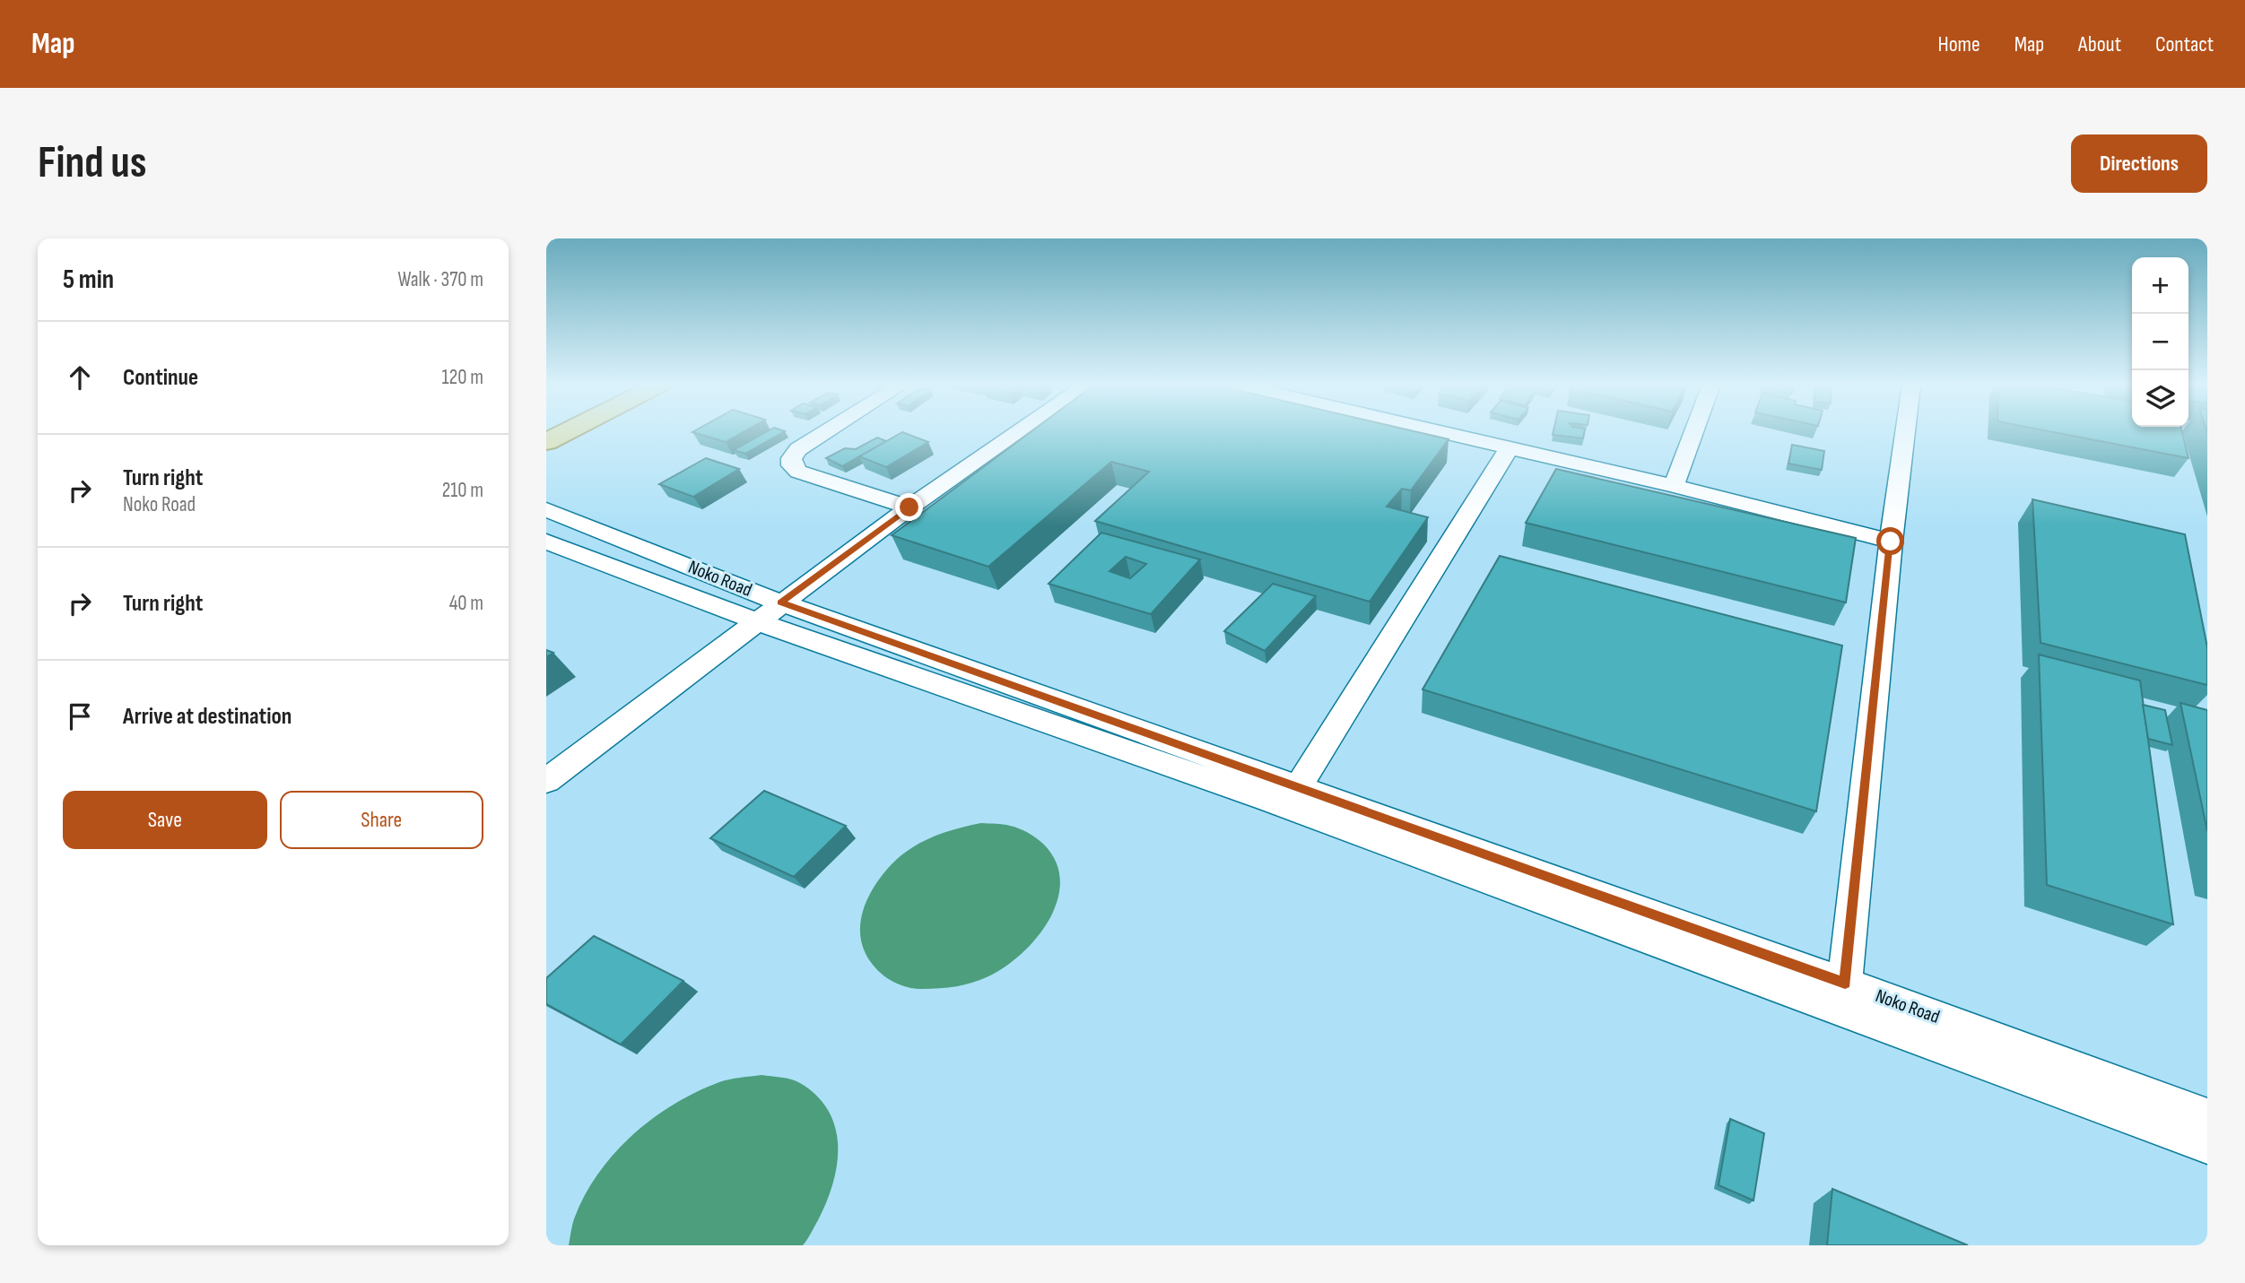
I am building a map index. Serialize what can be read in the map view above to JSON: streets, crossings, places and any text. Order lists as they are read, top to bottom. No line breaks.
{"streets":{"street":["Noko Road"]},"page":{"header":"Map","nav":["Home","Map","About","Contact"],"buttons":["Directions",["Save","Share"]],"title":"Find us","heading":["5 min","Walk · 370 m"],"map_buttons":["+","−"],"list":[["Continue","120 m"],["Turn right","Noko Road","210 m"],["Turn right","40 m"],"Arrive at destination"]}}
